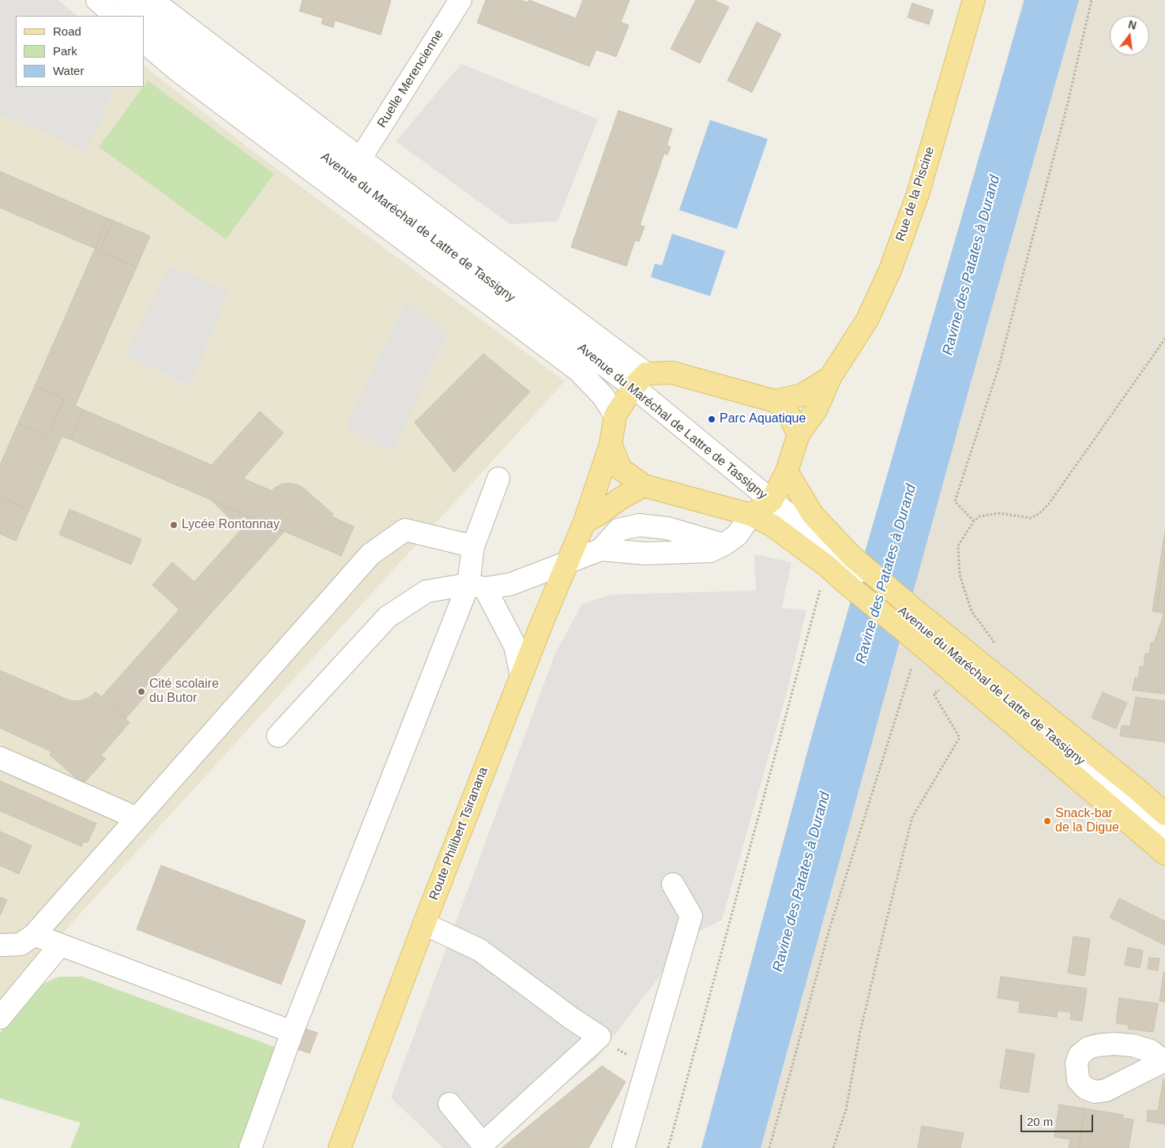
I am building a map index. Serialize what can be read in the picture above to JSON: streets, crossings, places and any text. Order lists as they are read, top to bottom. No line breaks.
{"streets":{"main road":["Rue de la Piscine","Avenue du Maréchal de Lattre de Tassigny","Route Philibert Tsiranana"],"street":["Ruelle Merencienne"]},"crossings":[["Ruelle Merencienne","Avenue du Maréchal de Lattre de Tassigny"],["Rue de la Piscine","Avenue du Maréchal de Lattre de Tassigny"],["Avenue du Maréchal de Lattre de Tassigny","Route Philibert Tsiranana"]],"water":["Ravine des Patates à Durand"],"places":["Parc Aquatique","Lycée Rontonnay","Cité scolaire du Butor","Snack-bar de la Digue"],"legend":["Road","Park","Water"],"scale_bar":"20 m","north":"top"}
